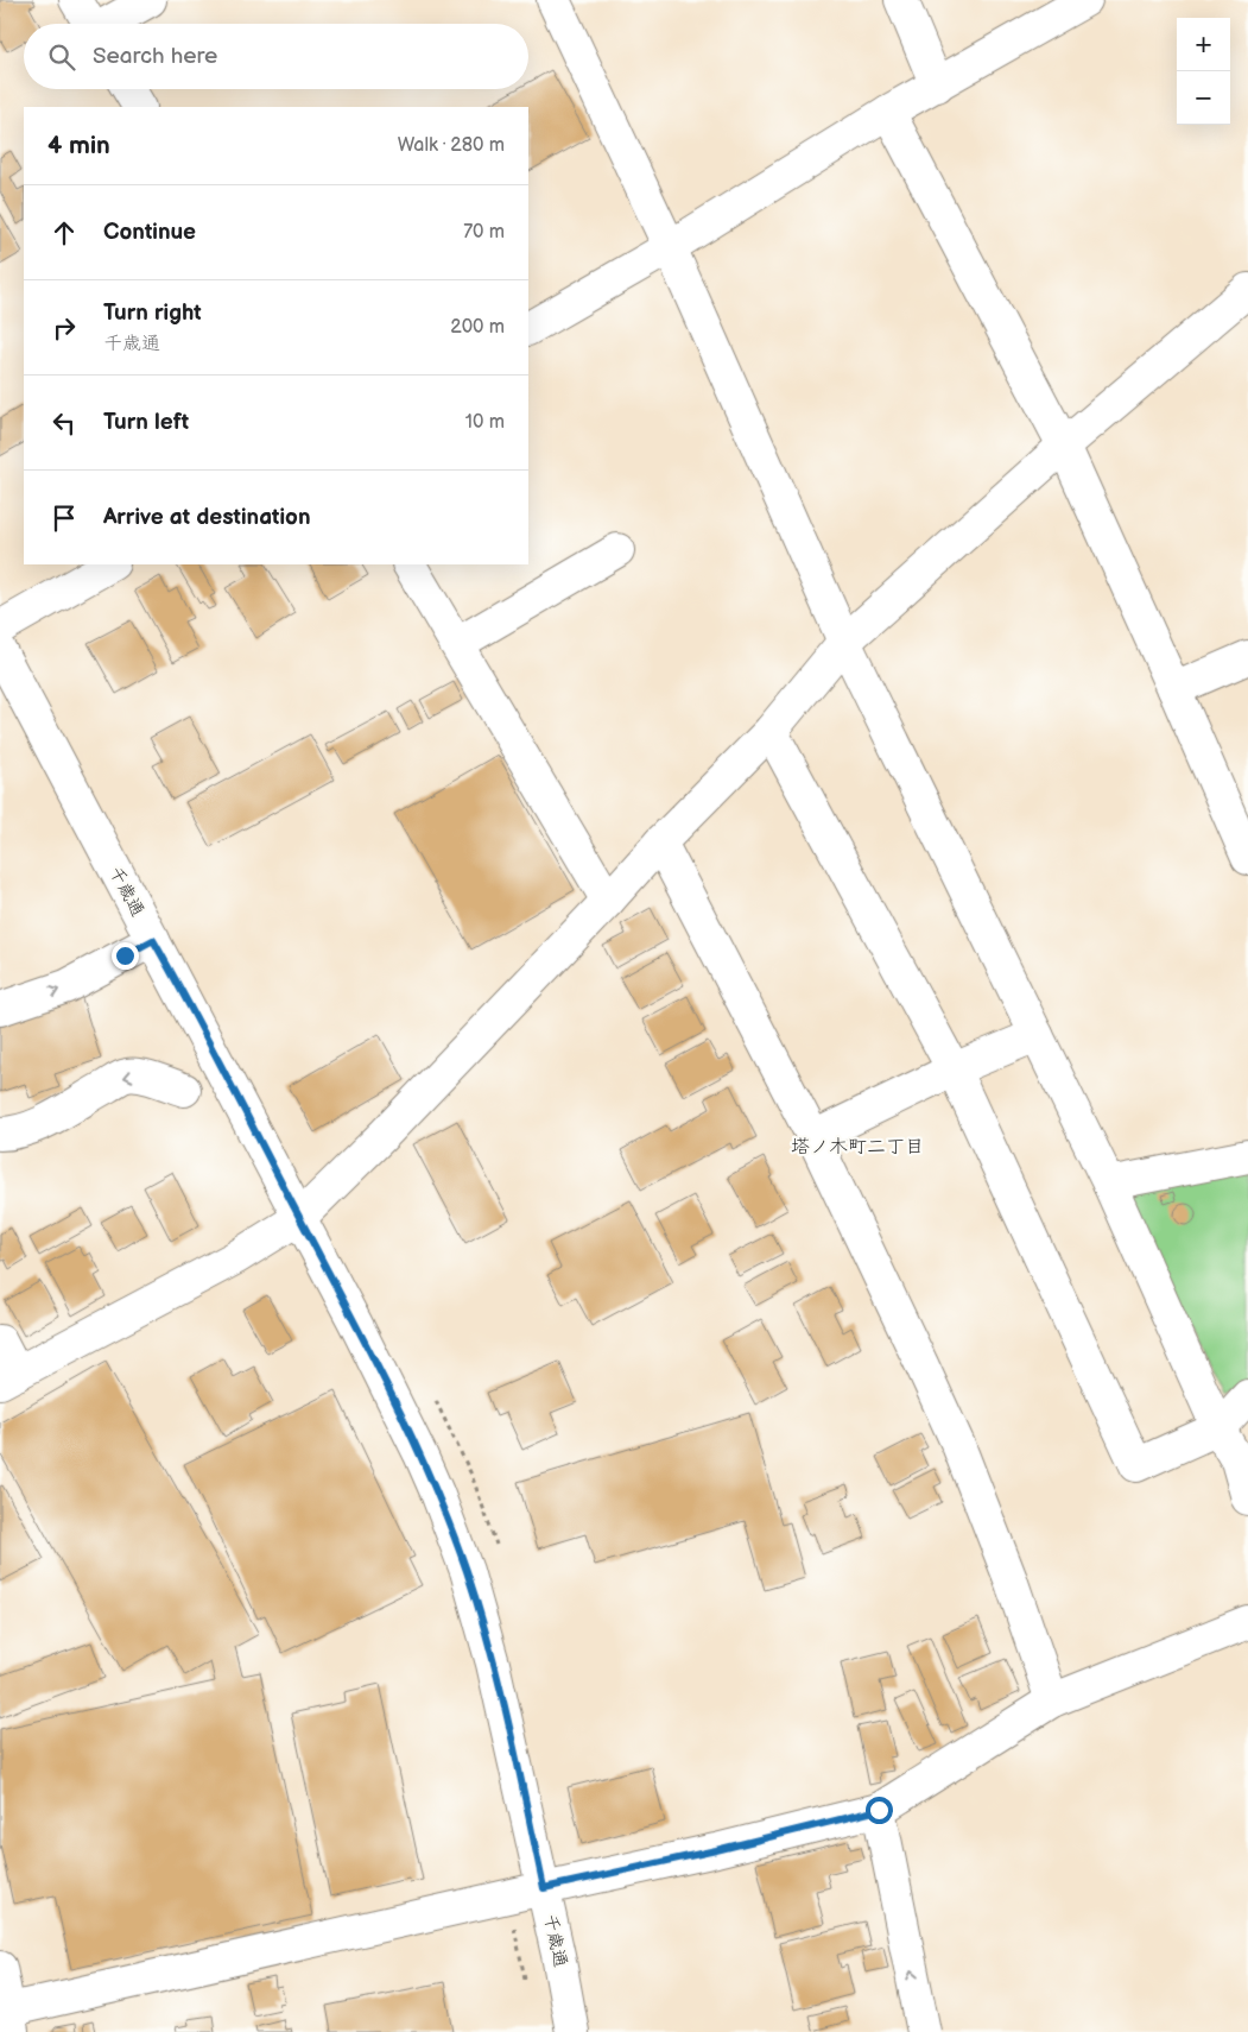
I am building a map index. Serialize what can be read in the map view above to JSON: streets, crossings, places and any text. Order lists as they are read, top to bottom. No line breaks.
{"streets":{"street":["千歳通"]},"districts":["塔ノ木町二丁目"],"page":{"map_buttons":["+","−"],"search":"Search here","heading":["4 min","Walk · 280 m"],"list":[["Continue","70 m"],["Turn right","千歳通","200 m"],["Turn left","10 m"],"Arrive at destination"]}}
